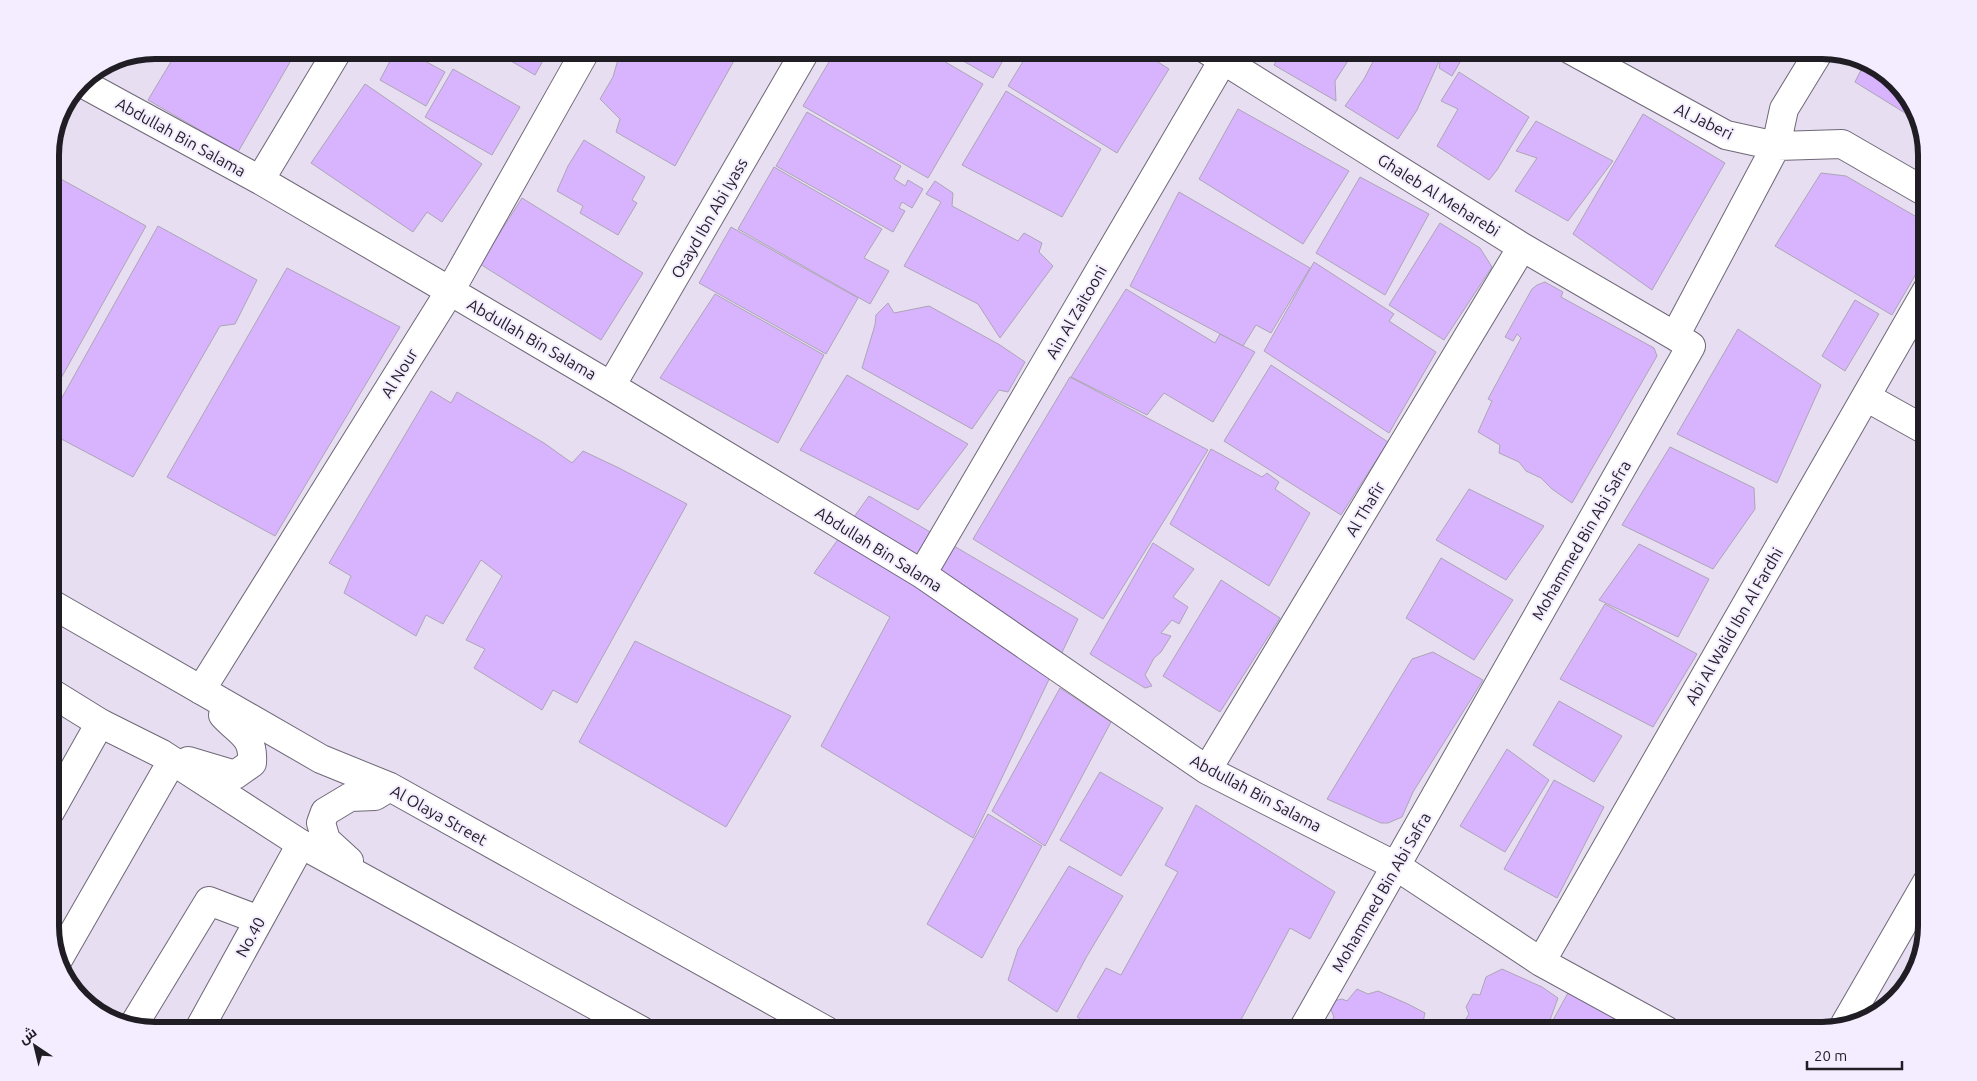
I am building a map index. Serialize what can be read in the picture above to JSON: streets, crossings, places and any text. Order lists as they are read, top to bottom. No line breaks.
{"streets":{"street":["Al Jaberi","Abdullah Bin Salama","Ghaleb Al Meharebi","Osayd Ibn Abi Iyass","Ain Al Zaitooni","Al Nour","Al Thafir","Mohammed Bin Abi Safra","Abi Al Walid Ibn Al Fardhi","Al Olaya Street","No.40"]},"crossings":[["Abdullah Bin Salama","Osayd Ibn Abi Iyass"],["Abdullah Bin Salama","Ain Al Zaitooni"],["Abdullah Bin Salama","Al Nour"],["Abdullah Bin Salama","Al Thafir"],["Abdullah Bin Salama","Mohammed Bin Abi Safra"],["Abdullah Bin Salama","Abi Al Walid Ibn Al Fardhi"],["Ghaleb Al Meharebi","Al Thafir"],["Ghaleb Al Meharebi","Mohammed Bin Abi Safra"],["Al Nour","Al Olaya Street"]],"scale_bar":"20 m","north":"top left"}
